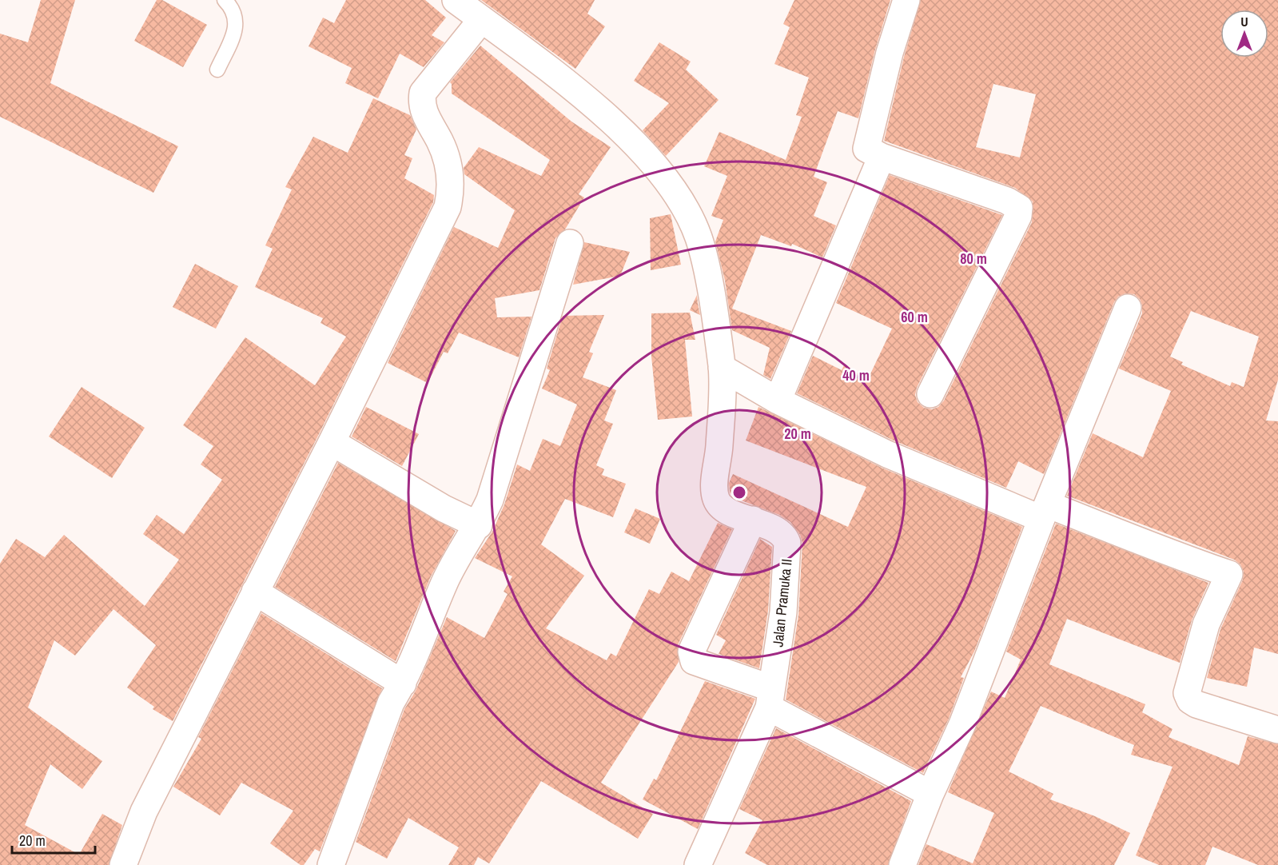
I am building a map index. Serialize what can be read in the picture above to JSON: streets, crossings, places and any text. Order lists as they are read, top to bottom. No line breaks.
{"streets":{"street":["Jalan Pramuka II"]},"scale_bar":"20 m","north":"top","rings":["80 m","60 m","40 m","20 m"]}
